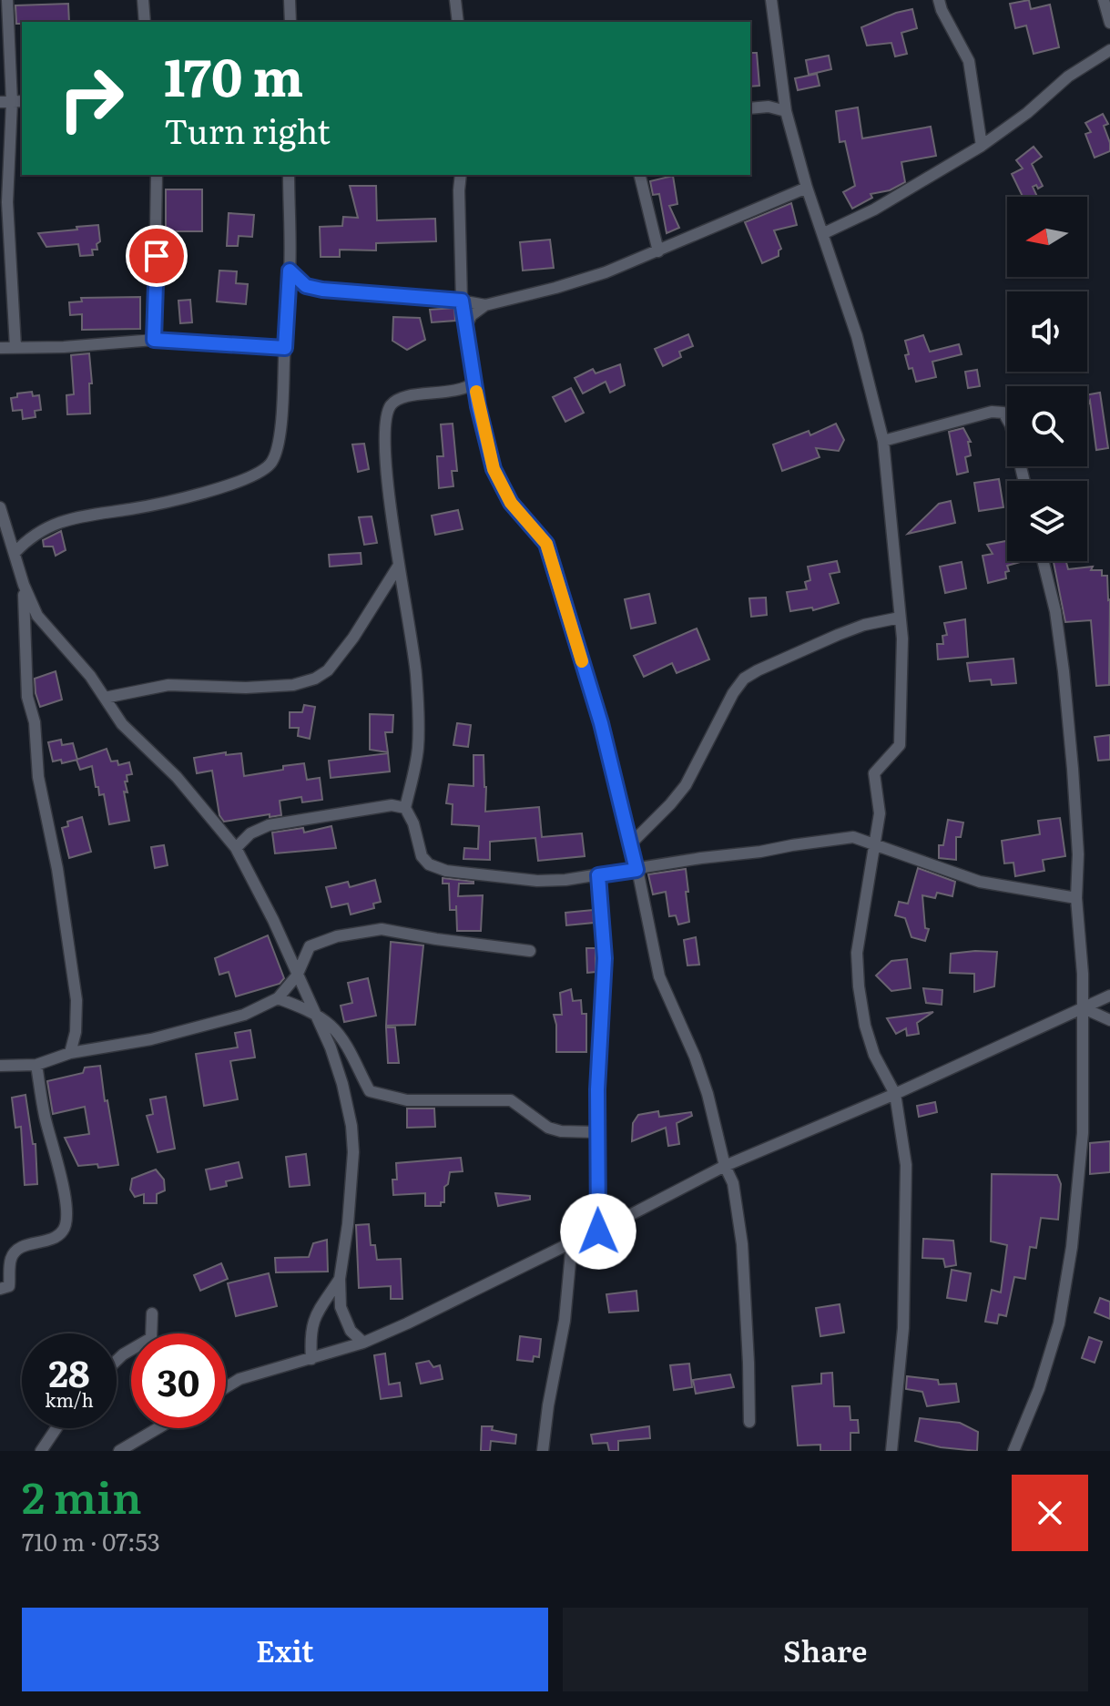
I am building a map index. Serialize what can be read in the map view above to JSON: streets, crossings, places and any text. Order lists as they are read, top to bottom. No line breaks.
{"north":"left","page":{"turn":["170 m","Turn right"],"speed":"28 km/h","limit":"30","heading":["2 min","710 m · 07:53"],"buttons":["Exit","Share"]}}
